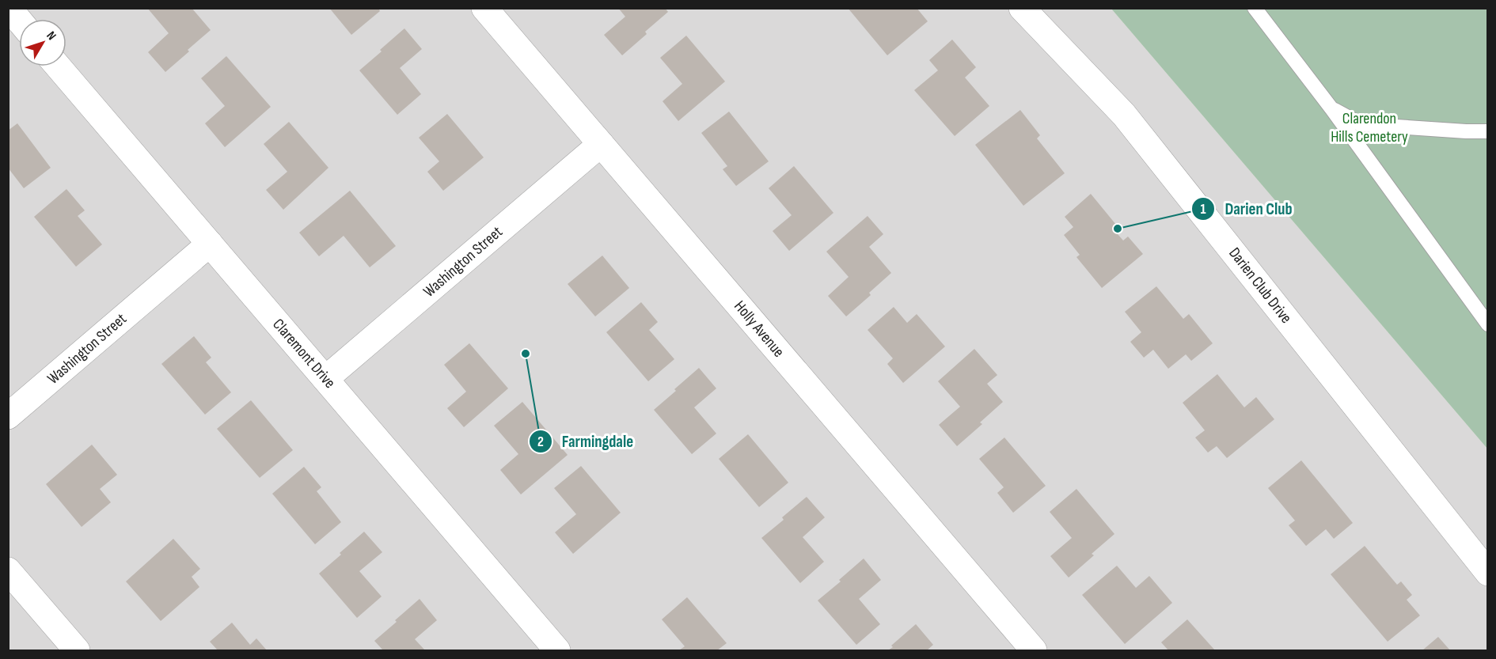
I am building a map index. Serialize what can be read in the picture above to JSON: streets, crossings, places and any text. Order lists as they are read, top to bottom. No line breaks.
{"streets":{"street":["Washington Street","Darien Club Drive","Holly Avenue","Claremont Drive"]},"crossings":[["Washington Street","Holly Avenue"],["Washington Street","Claremont Drive"]],"parks":["Clarendon Hills Cemetery"],"places":["Darien Club","Farmingdale"],"north":"top right"}
